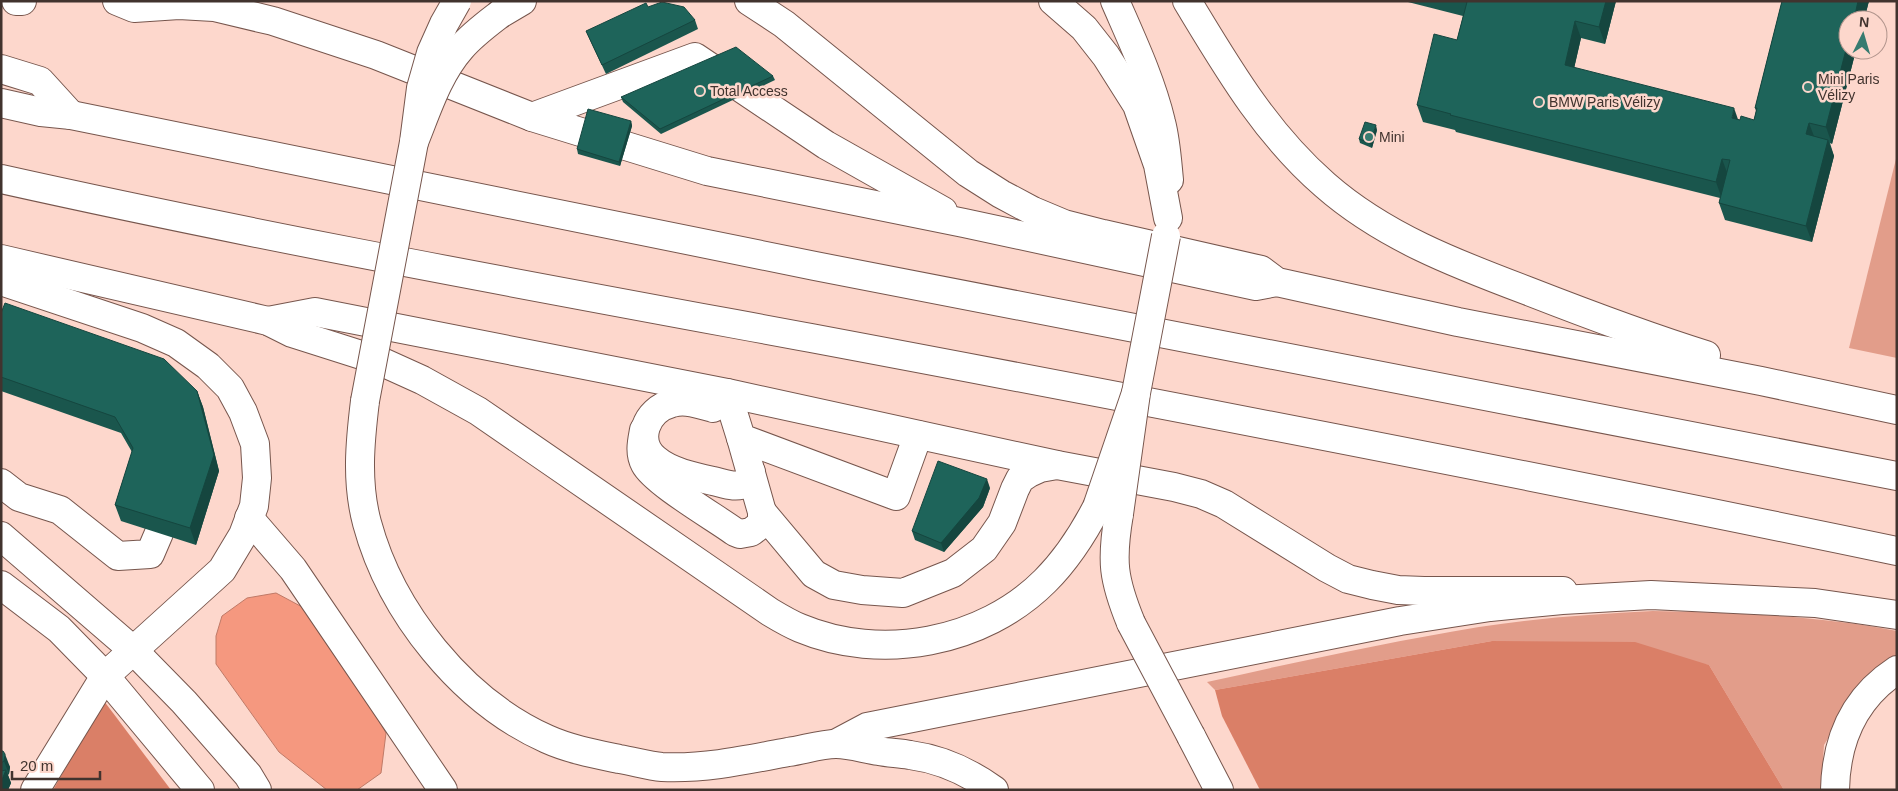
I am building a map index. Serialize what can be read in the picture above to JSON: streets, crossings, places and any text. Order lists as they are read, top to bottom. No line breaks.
{"places":["Mini Paris Vélizy","Total Access","BMW Paris Vélizy","Mini"],"scale_bar":"20 m","north":"top"}
